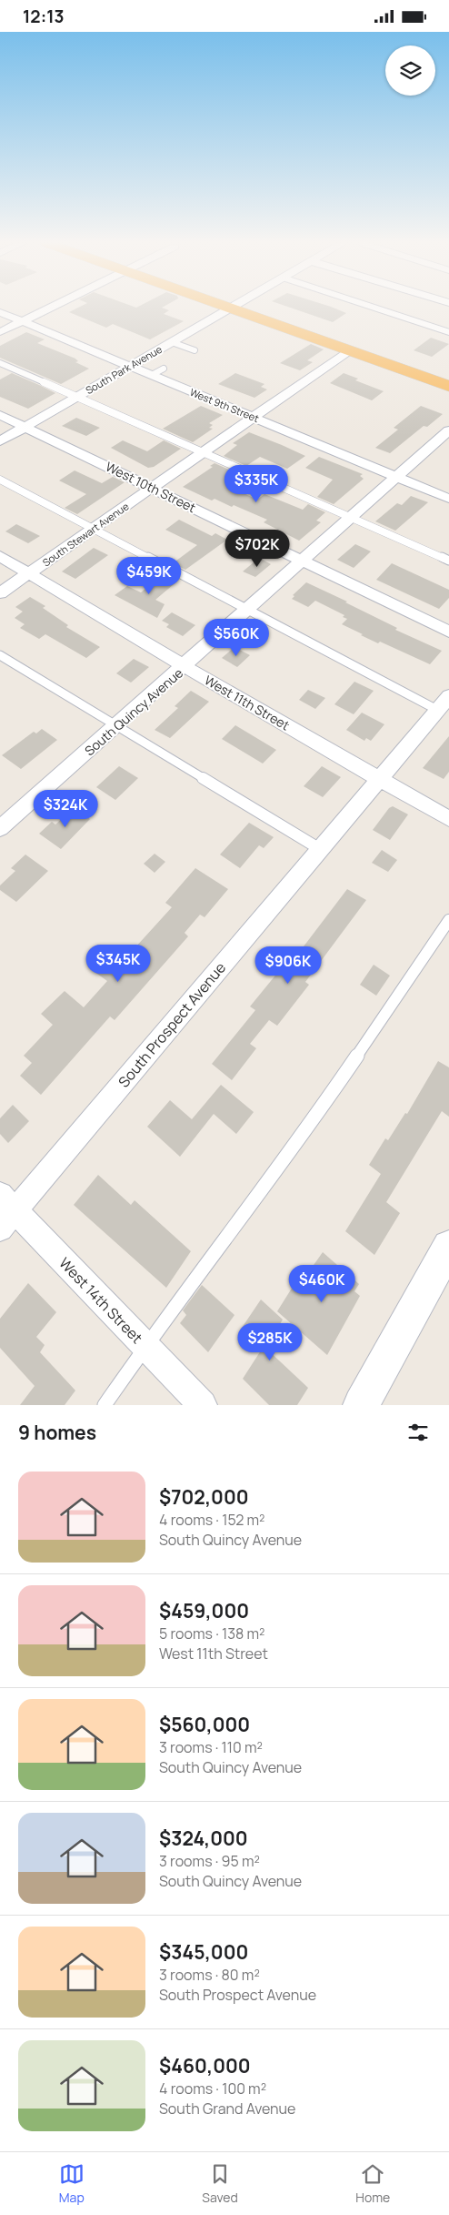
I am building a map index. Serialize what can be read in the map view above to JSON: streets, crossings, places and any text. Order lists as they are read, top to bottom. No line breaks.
{"streets":{"street":["South Park Avenue","West 9th Street","West 10th Street","South Stewart Avenue","West 11th Street","South Quincy Avenue","South Prospect Avenue","West 14th Street"]},"crossings":[["South Park Avenue","West 9th Street"],["South Park Avenue","West 10th Street"],["West 9th Street","South Stewart Avenue"],["West 9th Street","South Quincy Avenue"],["West 10th Street","South Stewart Avenue"],["West 10th Street","South Quincy Avenue"],["South Stewart Avenue","West 11th Street"],["West 11th Street","South Quincy Avenue"],["West 11th Street","South Prospect Avenue"],["South Prospect Avenue","West 14th Street"]],"page":{"status":"12:13","price":["$335K","$702K","$459K","$560K","$324K","$345K","$906K","$460K","$285K"],"heading":"9 homes","list":[{"name":"$702,000","note":"4 rooms · 152 m² · South Quincy Avenue"},{"name":"$459,000","note":"5 rooms · 138 m² · West 11th Street"},{"name":"$560,000","note":"3 rooms · 110 m² · South Quincy Avenue"},{"name":"$324,000","note":"3 rooms · 95 m² · South Quincy Avenue"},{"name":"$345,000","note":"3 rooms · 80 m² · South Prospect Avenue"},{"name":"$460,000","note":"4 rooms · 100 m² · South Grand Avenue"}],"tabs":["Map","Saved","Home"]}}
